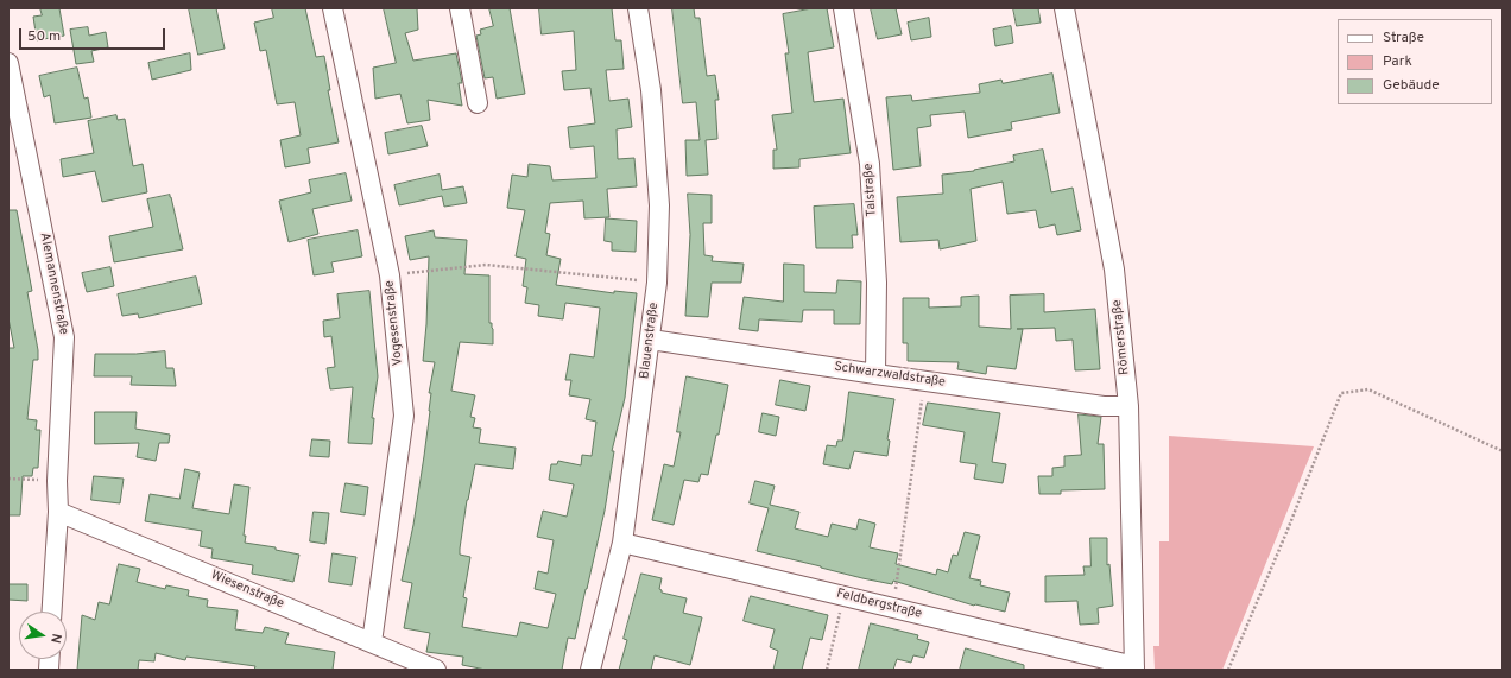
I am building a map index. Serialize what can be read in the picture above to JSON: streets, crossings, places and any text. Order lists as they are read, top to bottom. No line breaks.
{"streets":{"street":["Talstraße","Alemannenstraße","Vogesenstraße","Römerstraße","Blauenstraße","Schwarzwaldstraße","Wiesenstraße","Feldbergstraße"]},"crossings":[["Talstraße","Schwarzwaldstraße"],["Alemannenstraße","Wiesenstraße"],["Vogesenstraße","Wiesenstraße"],["Römerstraße","Schwarzwaldstraße"],["Römerstraße","Feldbergstraße"],["Blauenstraße","Schwarzwaldstraße"],["Blauenstraße","Feldbergstraße"]],"legend":["Straße","Park","Gebäude"],"scale_bar":"50 m","north":"right"}
